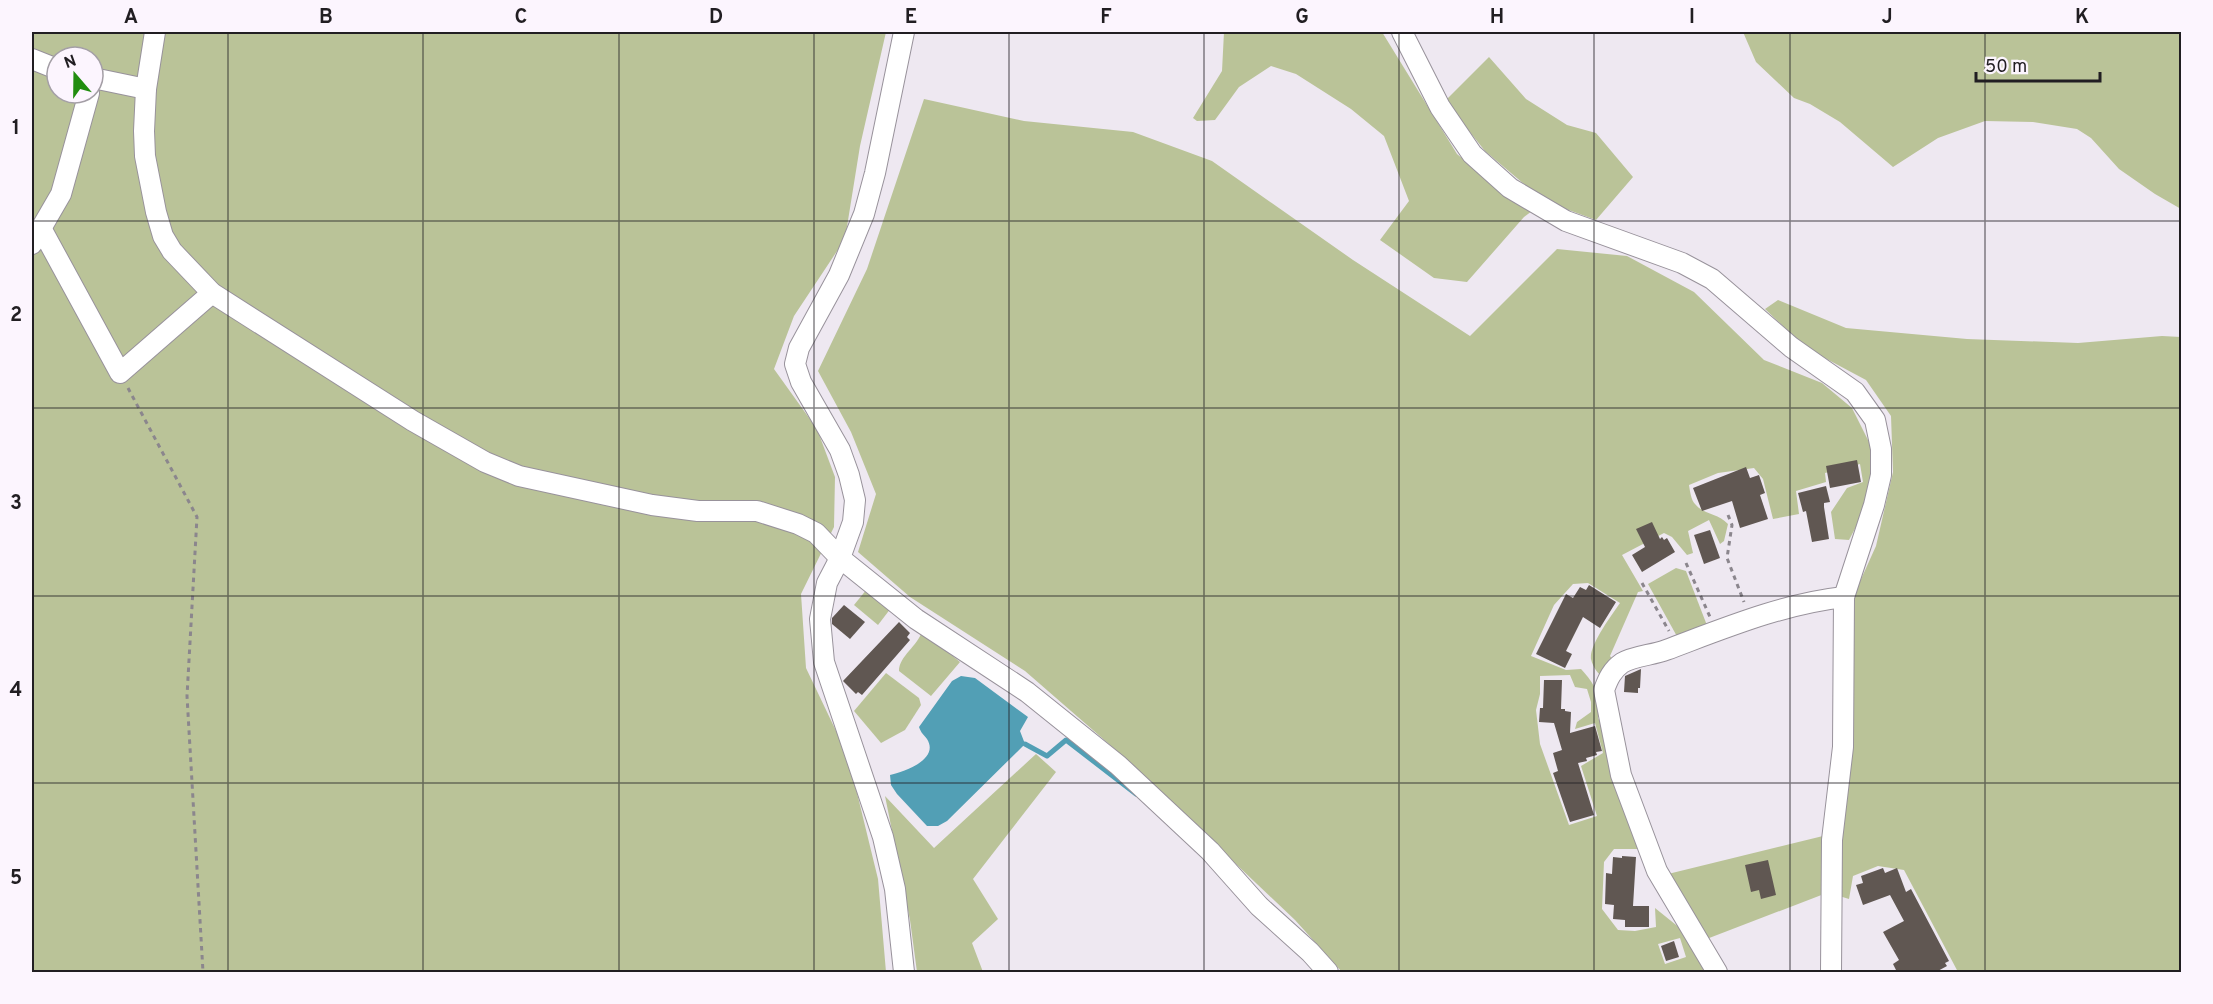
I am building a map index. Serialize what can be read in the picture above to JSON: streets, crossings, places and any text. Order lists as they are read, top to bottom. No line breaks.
{"scale_bar":"50 m","north":"top","grid":{"columns":["A","B","C","D","E","F","G","H","I","J","K"],"rows":["1","2","3","4","5"]}}
